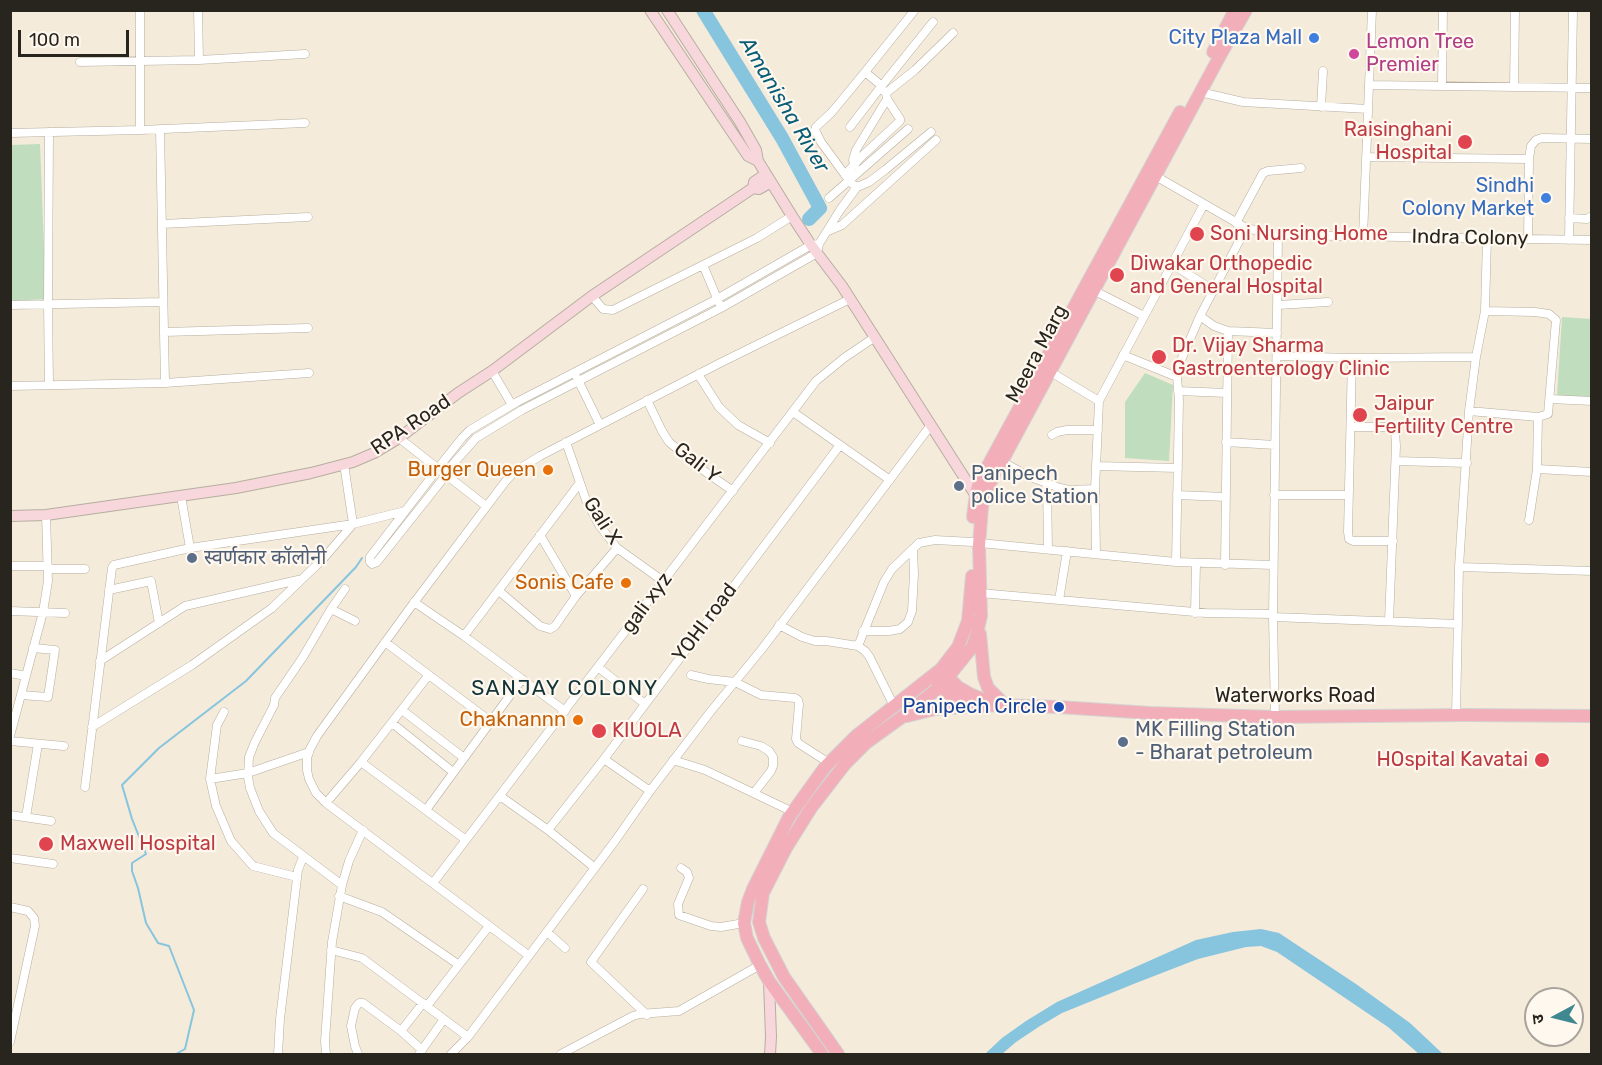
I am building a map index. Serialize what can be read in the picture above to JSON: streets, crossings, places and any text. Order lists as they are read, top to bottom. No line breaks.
{"streets":{"main road":["Meera Marg","Waterworks Road"],"street":["Indra Colony","RPA Road","Gali Y","Gali X","gali xyz","YOHI road"]},"crossings":[["Indra Colony","Meera Marg"],["Gali Y","gali xyz"],["Gali X","gali xyz"]],"districts":["SANJAY COLONY"],"water":["Amanisha River"],"places":["City Plaza Mall","Lemon Tree Premier","Raisinghani Hospital","Sindhi Colony Market","Soni Nursing Home","Diwakar Orthopedic and General Hospital","Dr. Vijay Sharma Gastroenterology Clinic","Jaipur Fertility Centre","Burger Queen","Panipech police Station","स्वर्णकार कॉलोनी","Sonis Cafe","Panipech Circle","Chaknannn","KIUOLA","MK Filling Station - Bharat petroleum","HOspital Kavatai","Maxwell Hospital"],"scale_bar":"100 m","north":"left"}
